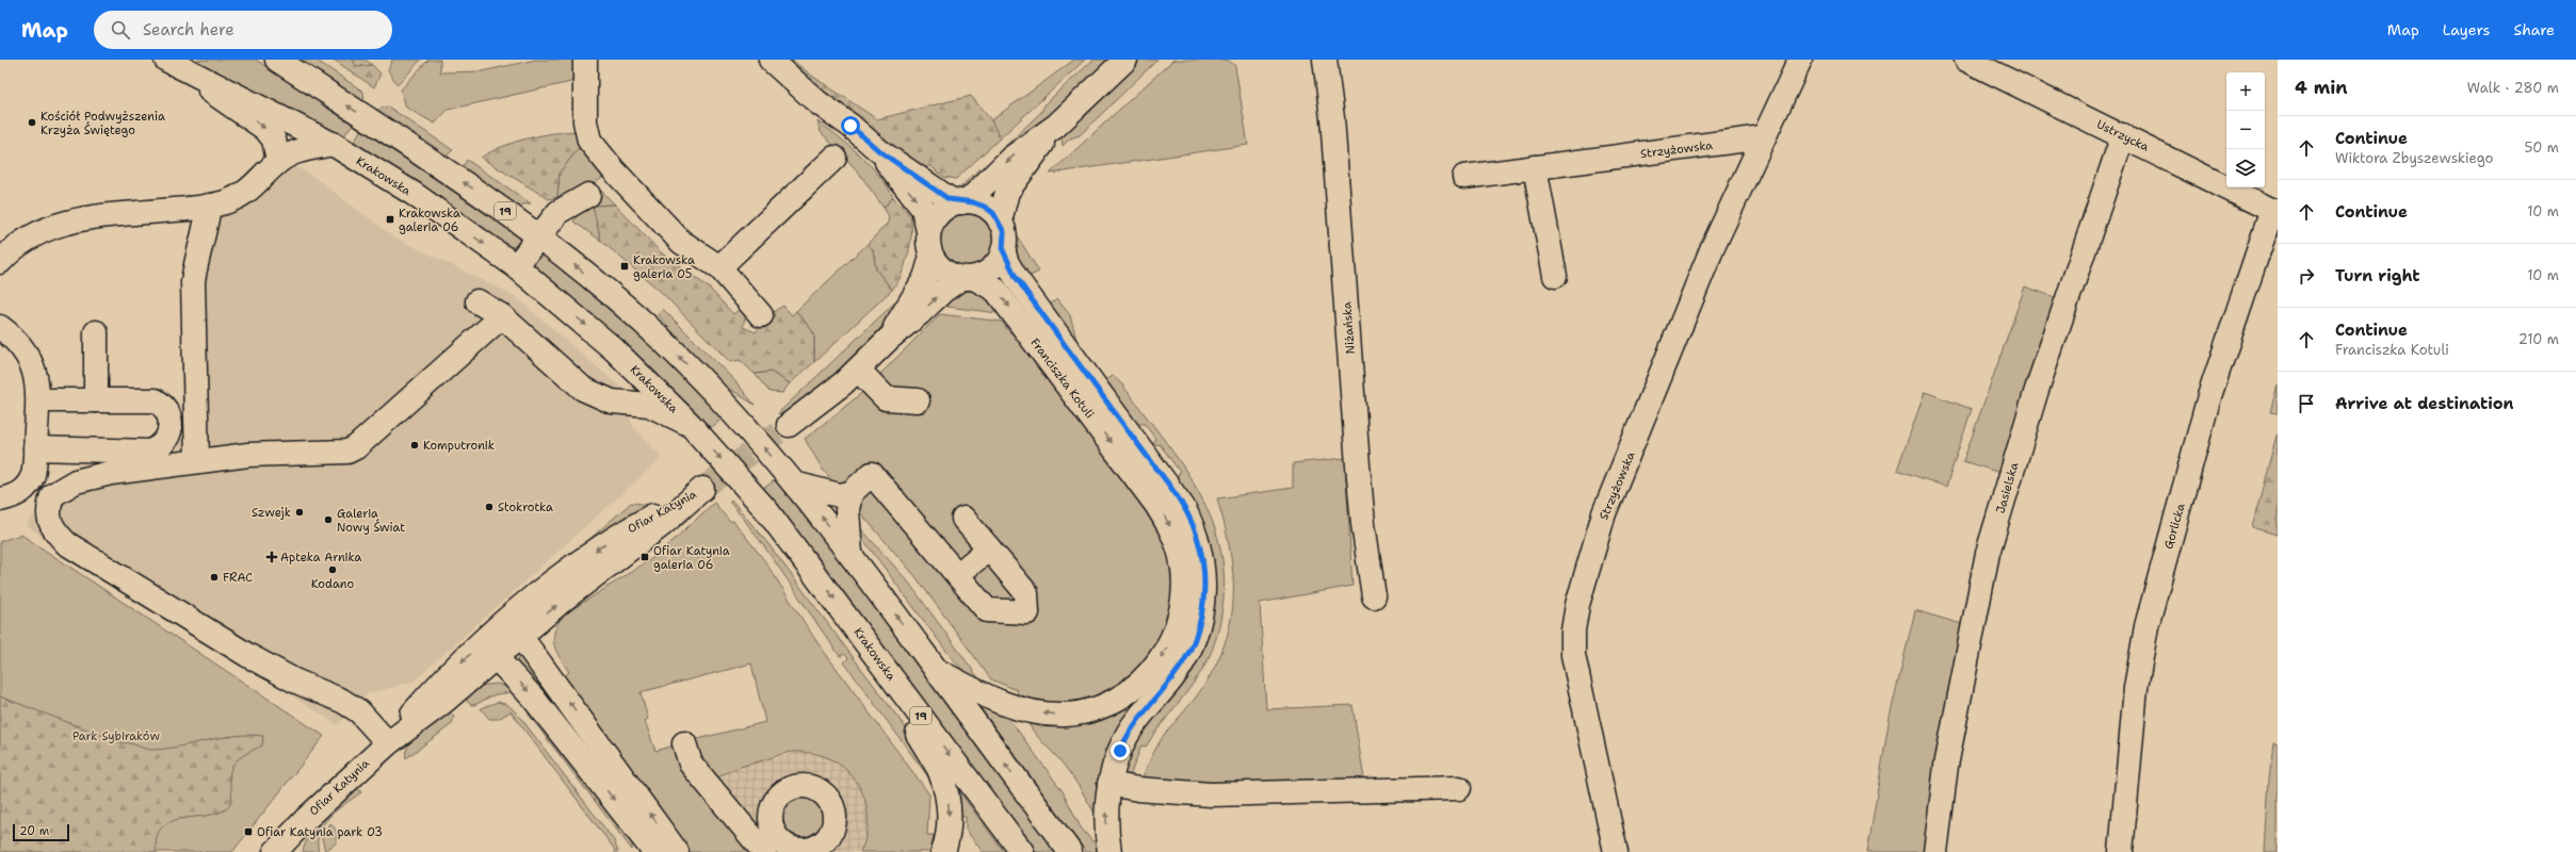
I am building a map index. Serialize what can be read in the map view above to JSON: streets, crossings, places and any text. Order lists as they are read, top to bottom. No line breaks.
{"streets":{"street":["Ustrzycka","Strzyżowska","Krakowska","19","Niżańska","Franciszka Kotuli","Jasielska","Ofiar Katynia","Gorlicka"]},"crossings":[["Ustrzycka","Jasielska"],["Ustrzycka","Gorlicka"]],"parks":["Park Sybiraków"],"places":{"other":["Kościół Podwyższenia Krzyża Świętego","Komputronik","Stokrotka","Szwejk","Galeria Nowy Świat","Kodano","FRAC"],"transit":["Krakowska galeria 06","Krakowska galeria 05","Ofiar Katynia galeria 06","Ofiar Katynia park 03"],"health":["Apteka Arnika"]},"scale_bar":"20 m","page":{"header":"Map","search":"Search here","nav":["Map","Layers","Share"],"heading":["4 min","Walk · 280 m"],"map_buttons":["+","−"],"list":[["Continue","Wiktora Zbyszewskiego","50 m"],["Continue","10 m"],["Turn right","10 m"],["Continue","Franciszka Kotuli","210 m"],"Arrive at destination"],"scale":"20 m"}}
